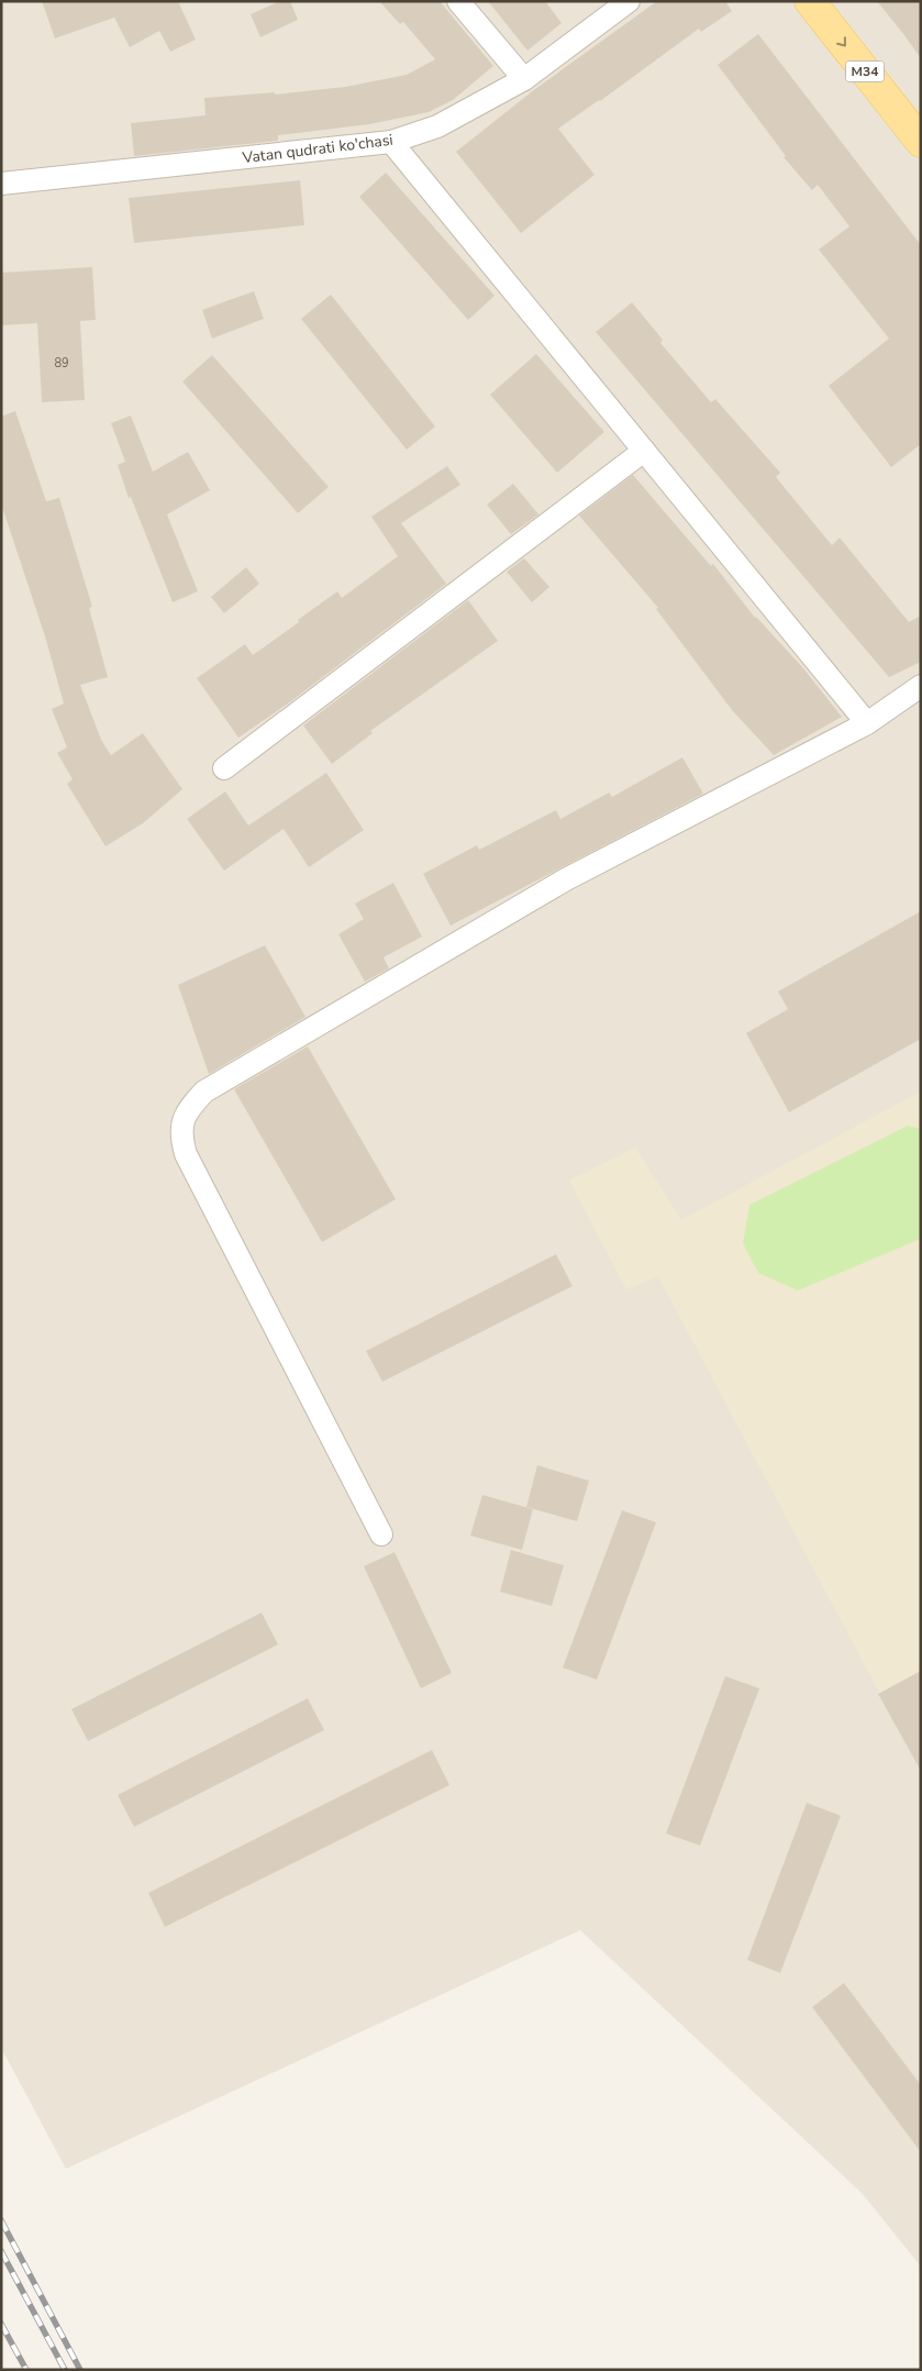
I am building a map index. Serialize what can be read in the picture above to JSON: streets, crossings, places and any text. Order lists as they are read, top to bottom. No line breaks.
{"streets":{"main road":["M34"],"street":["Vatan qudrati ko'chasi"]},"house_numbers":["89"]}
